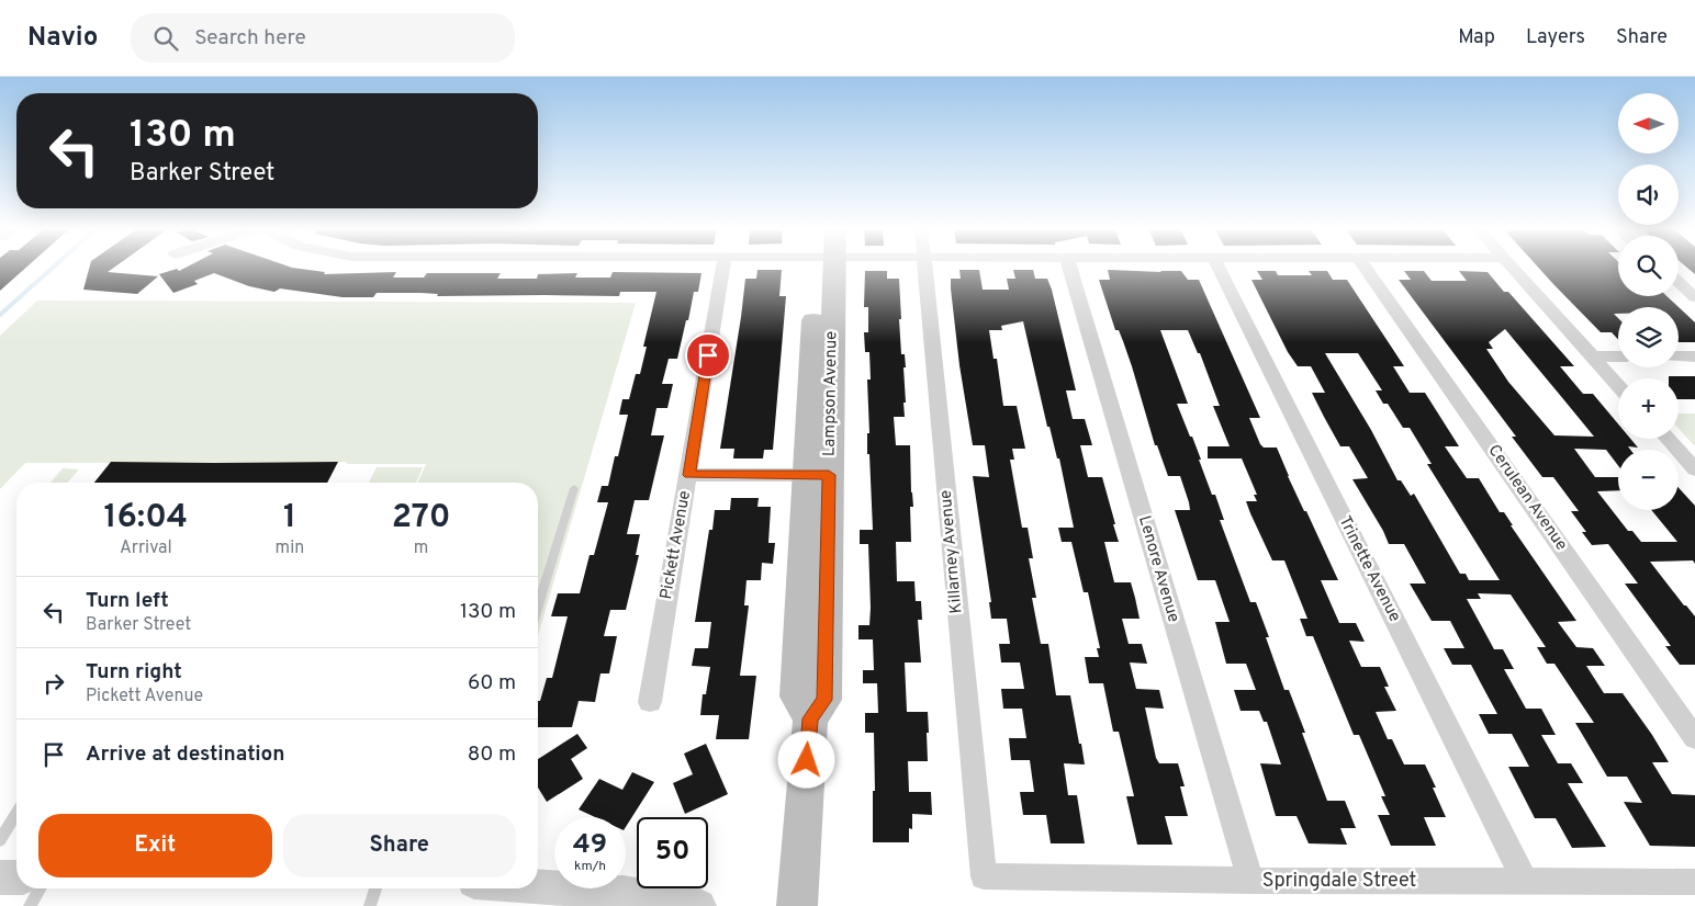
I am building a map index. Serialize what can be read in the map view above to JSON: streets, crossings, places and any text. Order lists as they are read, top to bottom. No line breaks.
{"streets":{"main road":["Lampson Avenue"],"street":["Cerulean Avenue","Pickett Avenue","Killarney Avenue","Lenore Avenue","Trinette Avenue","Springdale Street"]},"crossings":[["Killarney Avenue","Springdale Street"],["Lenore Avenue","Springdale Street"],["Trinette Avenue","Springdale Street"]],"north":"left","page":{"header":"Navio","search":"Search here","nav":["Map","Layers","Share"],"map_buttons":["+","−"],"turn":["130 m","Barker Street"],"eta":["16:04","Arrival","1","min","270","m"],"list":[{"name":"Turn left","note":"Barker Street","value":"130 m"},{"name":"Turn right","note":"Pickett Avenue","value":"60 m"},{"name":"Arrive at destination","value":"80 m"}],"buttons":["Exit","Share"],"speed":"49 km/h","limit":"50"}}
